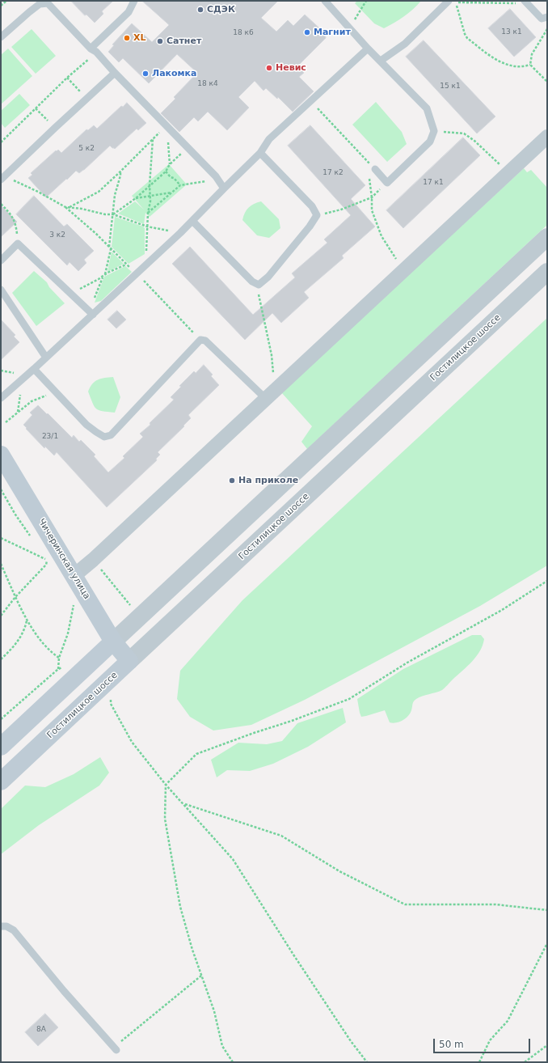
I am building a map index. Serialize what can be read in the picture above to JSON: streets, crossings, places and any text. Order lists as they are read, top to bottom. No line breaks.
{"streets":{"main road":["Гостилицкое шоссе","Чичеринская улица"]},"crossings":[["Гостилицкое шоссе","Чичеринская улица"]],"places":["СДЭК","Магнит","XL","Сатнет","Невис","Лакомка","На приколе"],"house_numbers":["13 к1","18 к6","18 к4","15 к1","5 к2","17 к2","17 к1","3 к2","23/1","8А"],"scale_bar":"50 m"}
